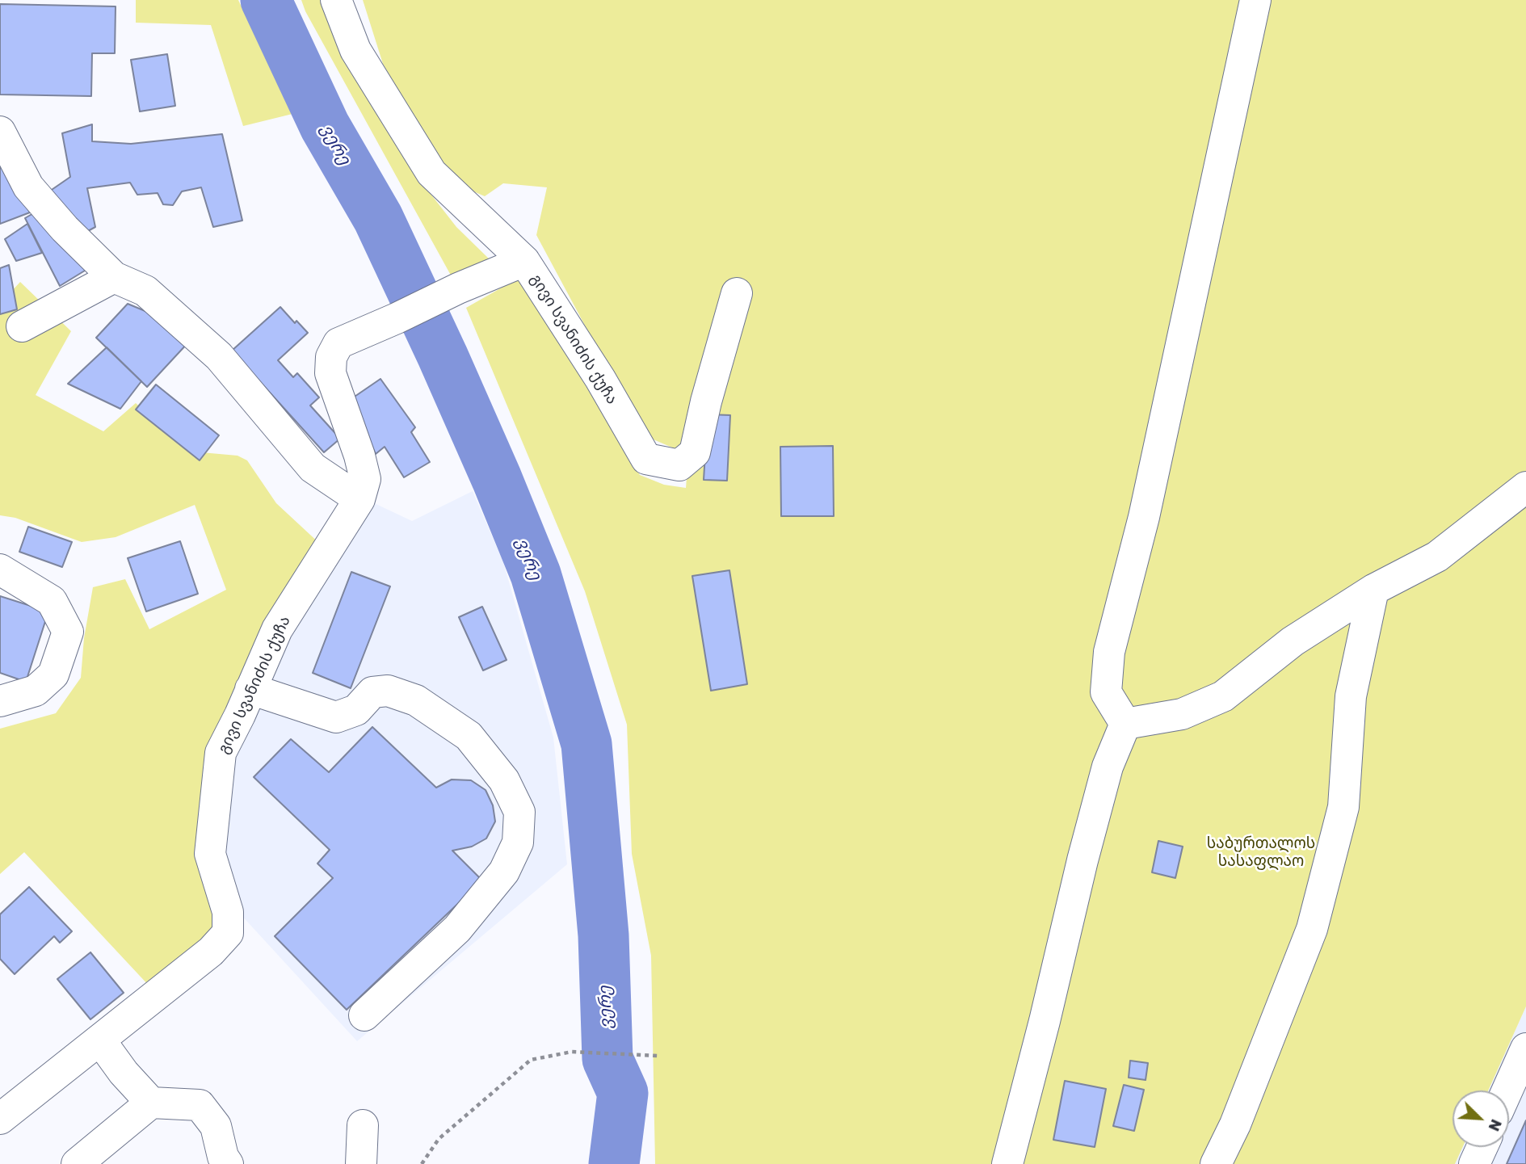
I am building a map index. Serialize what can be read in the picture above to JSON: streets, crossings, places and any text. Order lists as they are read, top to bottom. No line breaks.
{"streets":{"street":["გივი სვანიძის ქუჩა"]},"water":["ვერე"],"parks":["საბურთალოს სასაფლაო"],"north":"bottom right"}
